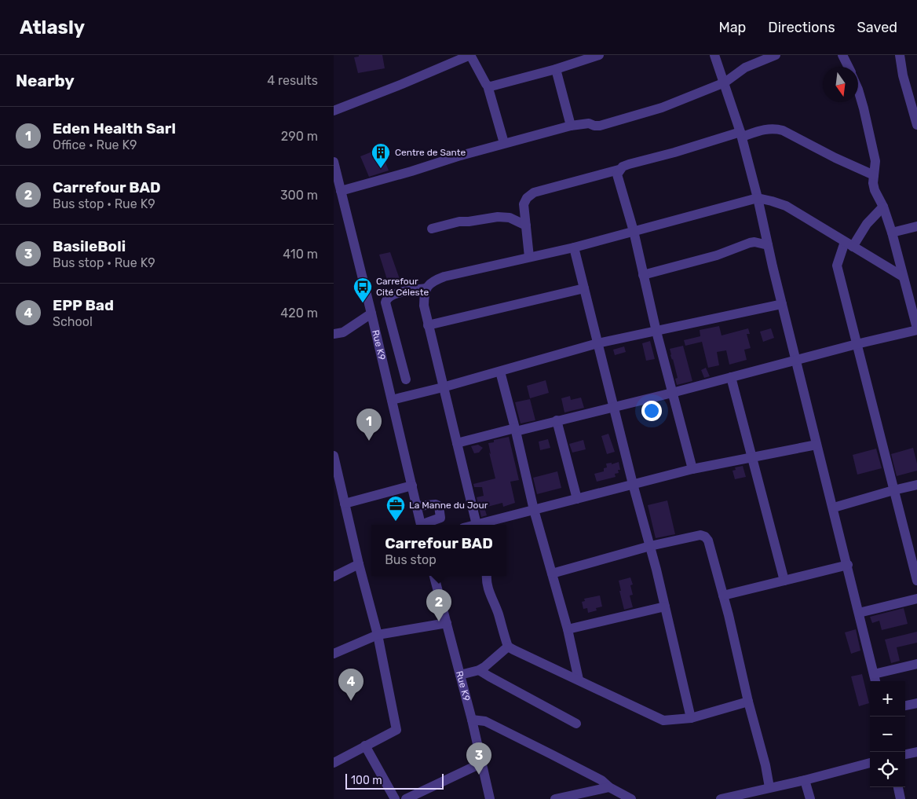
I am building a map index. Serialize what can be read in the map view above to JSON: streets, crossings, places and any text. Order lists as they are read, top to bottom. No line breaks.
{"streets":{"street":["Rue K9"]},"places":{"building":["Centre de Sante"],"bus stop":["Carrefour Cité Céleste"],"office":["La Manne du Jour"]},"scale_bar":"100 m","north":"bottom","page":{"header":"Atlasly","nav":["Map","Directions","Saved"],"heading":["Nearby","4 results"],"list":[{"mark":"1","name":"Eden Health Sarl","note":"Office · Rue K9","value":"290 m"},{"mark":"2","name":"Carrefour BAD","note":"Bus stop · Rue K9","value":"300 m"},{"mark":"3","name":"BasileBoli","note":"Bus stop · Rue K9","value":"410 m"},{"mark":"4","name":"EPP Bad","note":"School","value":"420 m"}],"pins":["1","2","4","3"],"popup":["Carrefour BAD","Bus stop"],"map_buttons":["+","−"],"scale":"100 m"}}
